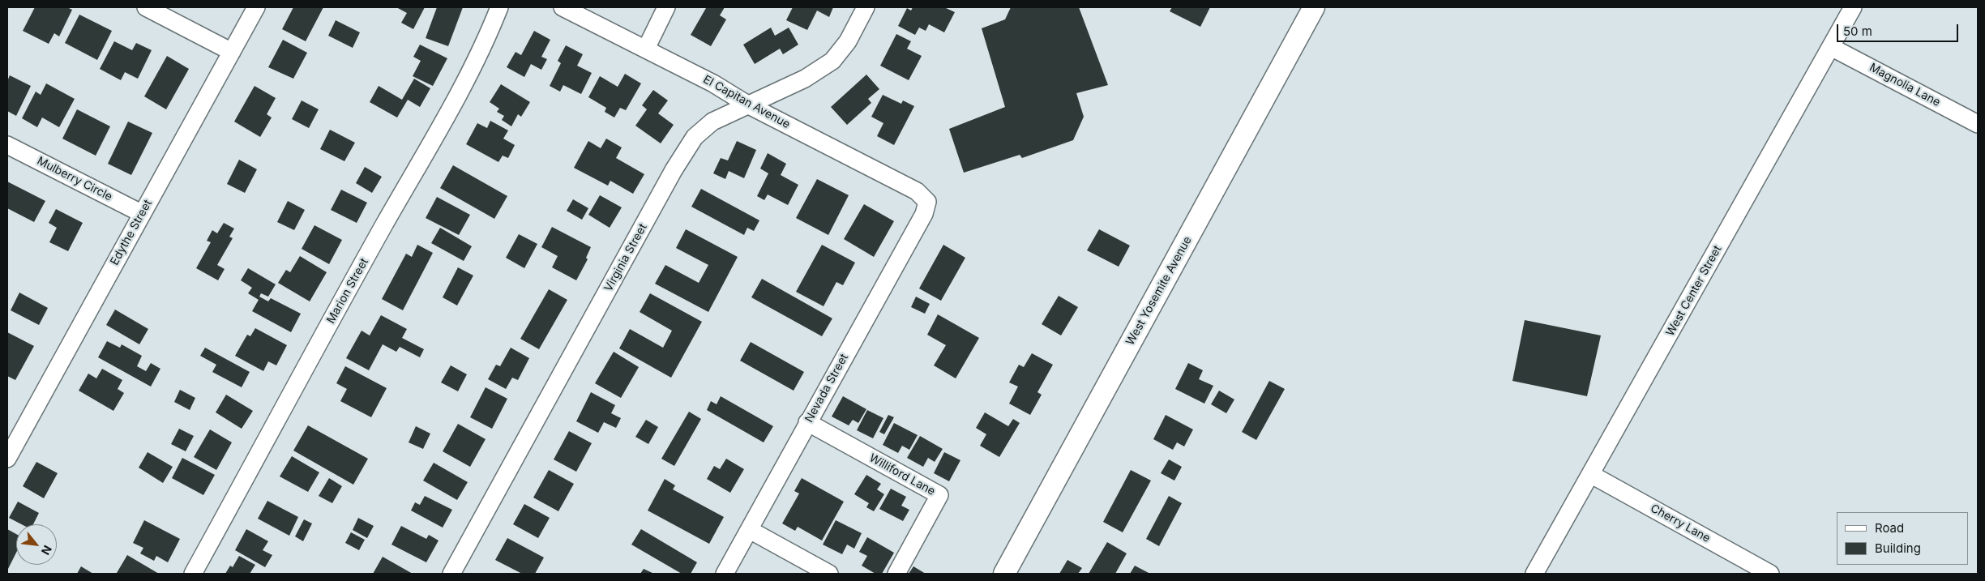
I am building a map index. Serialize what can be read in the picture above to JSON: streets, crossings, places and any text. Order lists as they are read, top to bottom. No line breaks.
{"streets":{"main road":["West Yosemite Avenue"],"street":["Magnolia Lane","El Capitan Avenue","Mulberry Circle","Edythe Street","Virginia Street","Marion Street","West Center Street","Nevada Street","Williford Lane","Cherry Lane"]},"crossings":[["Magnolia Lane","West Center Street"],["El Capitan Avenue","Virginia Street"],["El Capitan Avenue","Nevada Street"],["Mulberry Circle","Edythe Street"],["West Center Street","Cherry Lane"],["Nevada Street","Williford Lane"]],"legend":["Road","Building"],"scale_bar":"50 m","north":"bottom right"}
